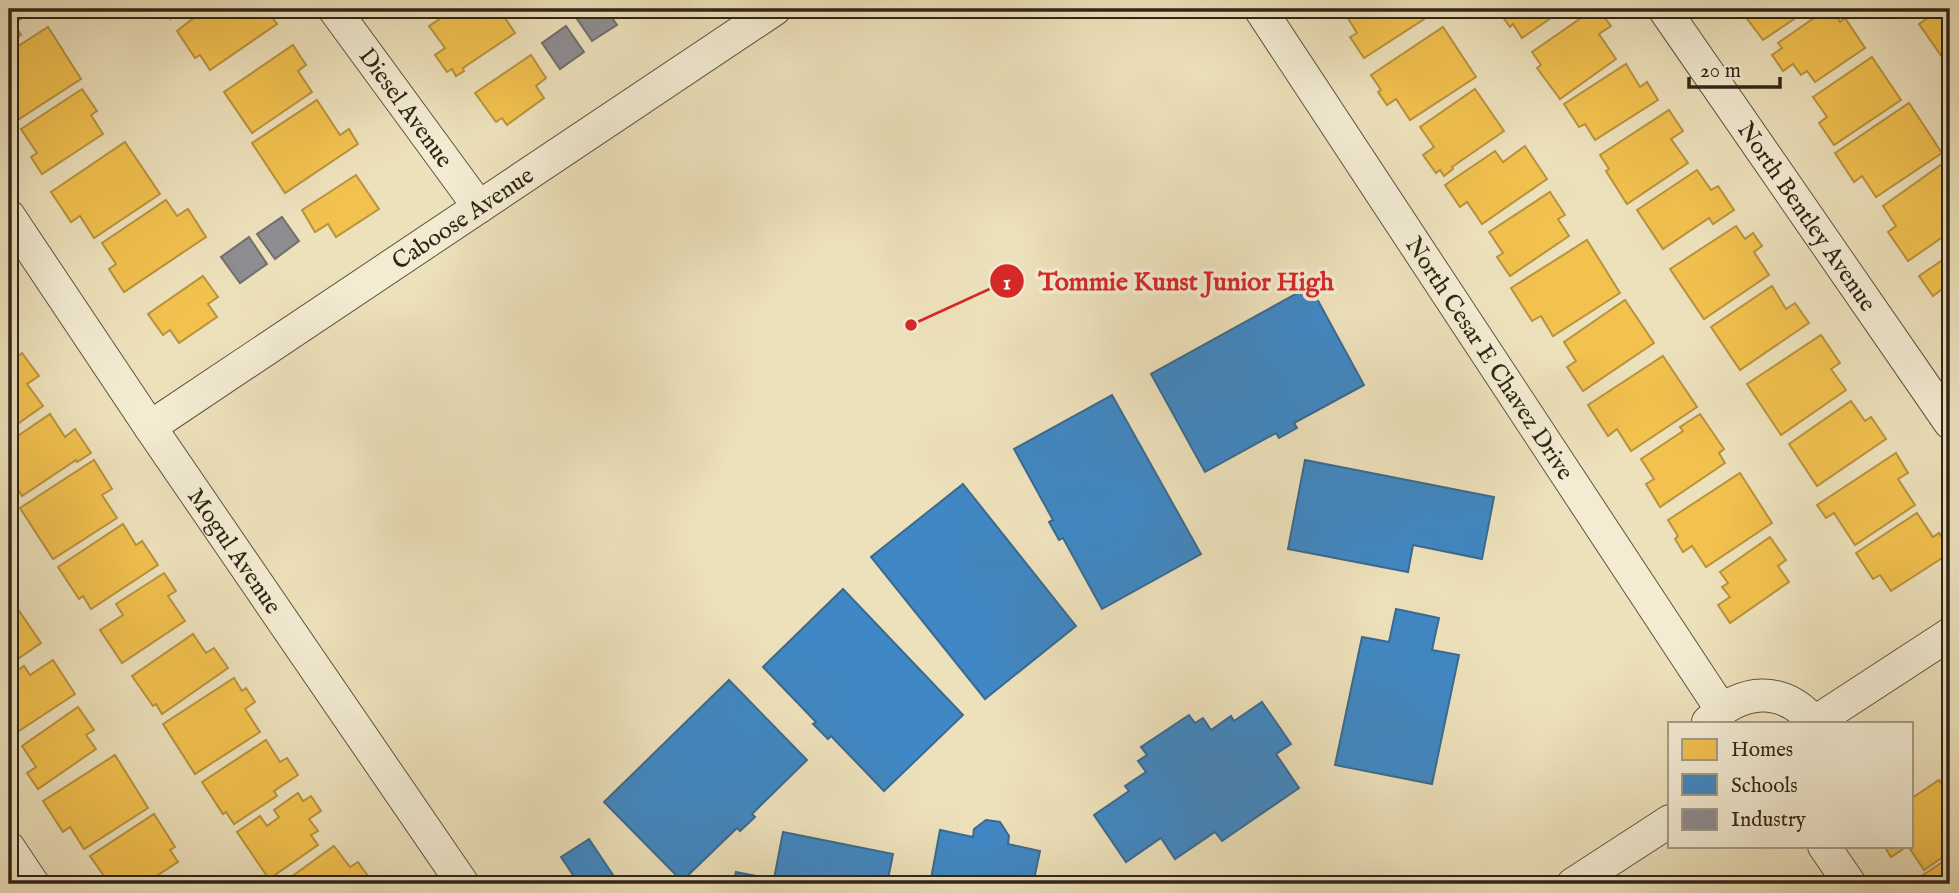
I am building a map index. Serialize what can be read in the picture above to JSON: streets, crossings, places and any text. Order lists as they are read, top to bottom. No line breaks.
{"streets":{"street":["Diesel Avenue","North Bentley Avenue","Caboose Avenue","North Cesar E Chavez Drive","Mogul Avenue"]},"crossings":[["Diesel Avenue","Caboose Avenue"],["Caboose Avenue","Mogul Avenue"]],"places":["Tommie Kunst Junior High"],"legend":["Homes","Schools","Industry"],"scale_bar":"20 m"}
